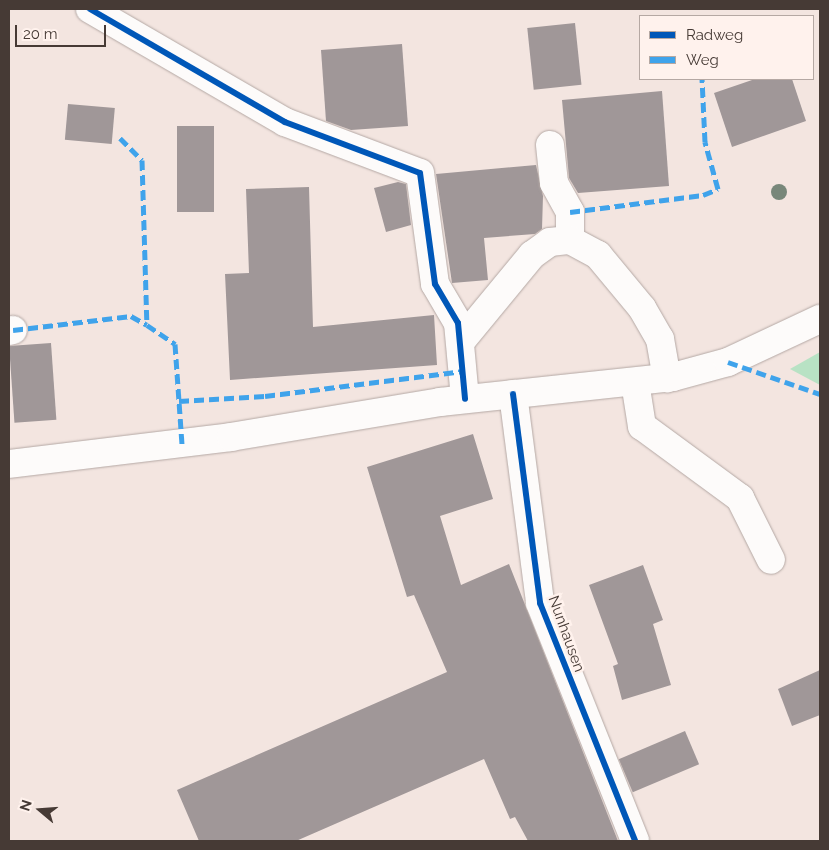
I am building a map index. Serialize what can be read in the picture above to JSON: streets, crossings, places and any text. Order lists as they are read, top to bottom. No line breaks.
{"streets":{"street":["Nunhausen"]},"legend":["Radweg","Weg"],"scale_bar":"20 m","north":"left"}
